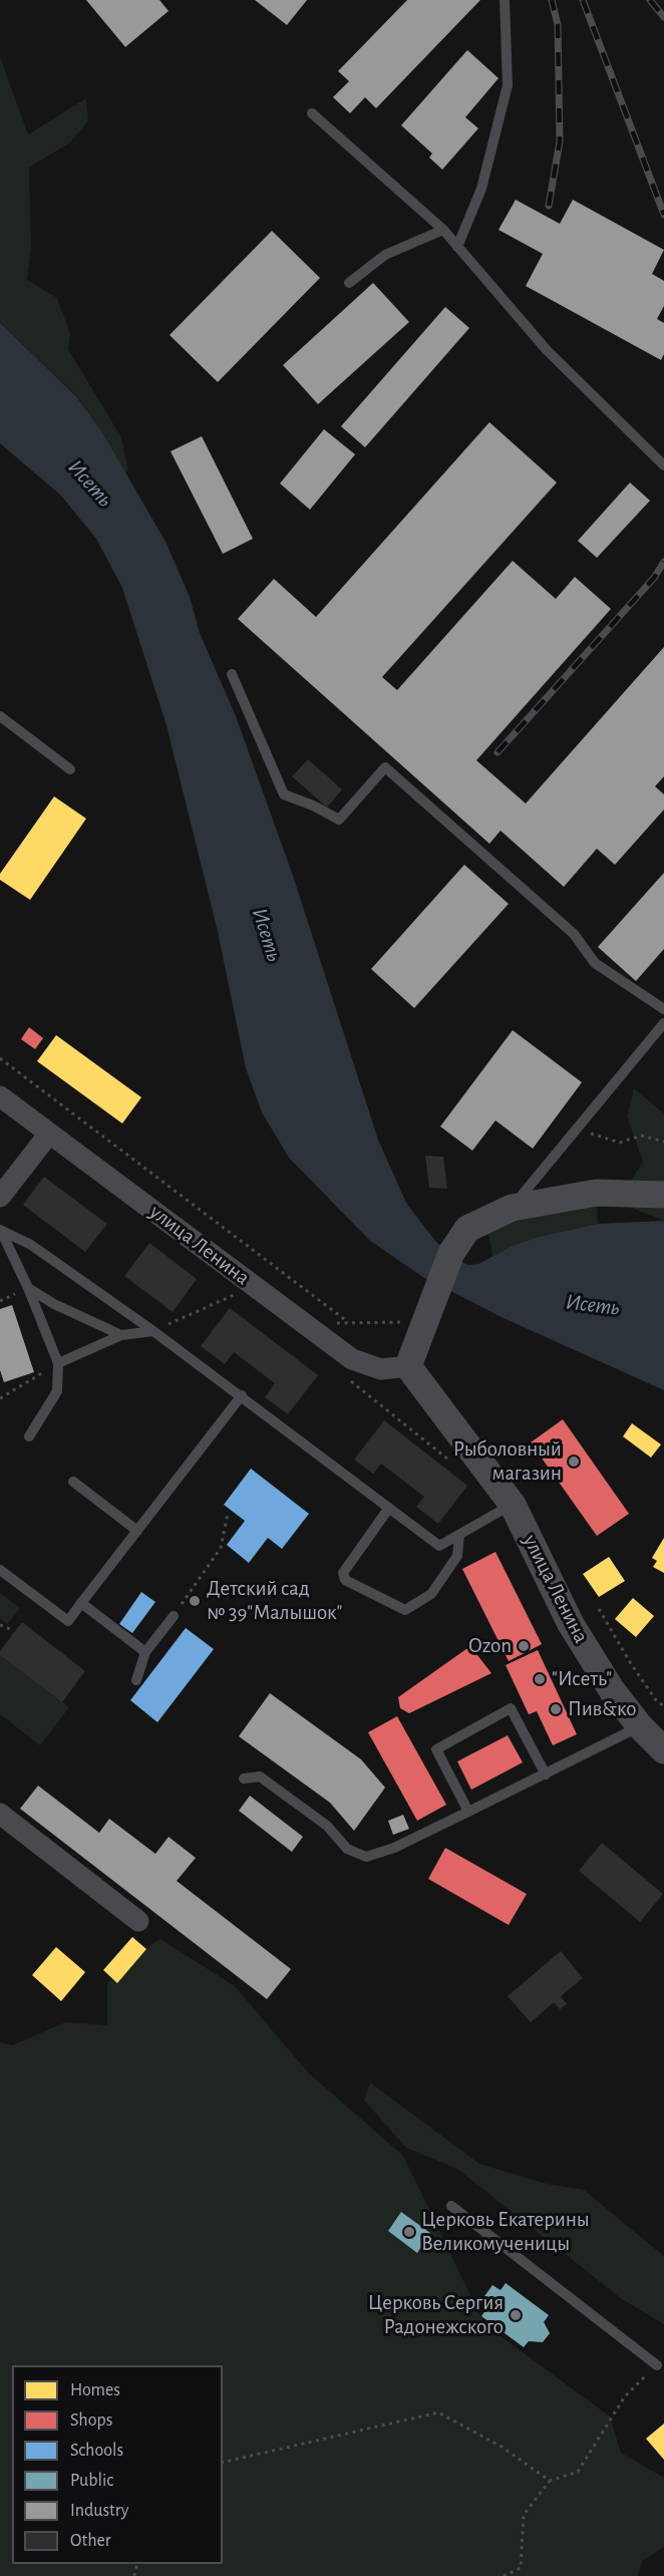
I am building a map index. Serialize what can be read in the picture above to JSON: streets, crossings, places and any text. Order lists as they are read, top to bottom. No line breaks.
{"streets":{"street":["улица Ленина"]},"water":["Исеть"],"places":["Рыболовный магазин","Детский сад № 39\"Малышок\"","Ozon","\"Исеть\"","Пив&ко","Церковь Екатерины Великомученицы","Церковь Сергия Радонежского"],"legend":["Homes","Shops","Schools","Public","Industry","Other"]}
